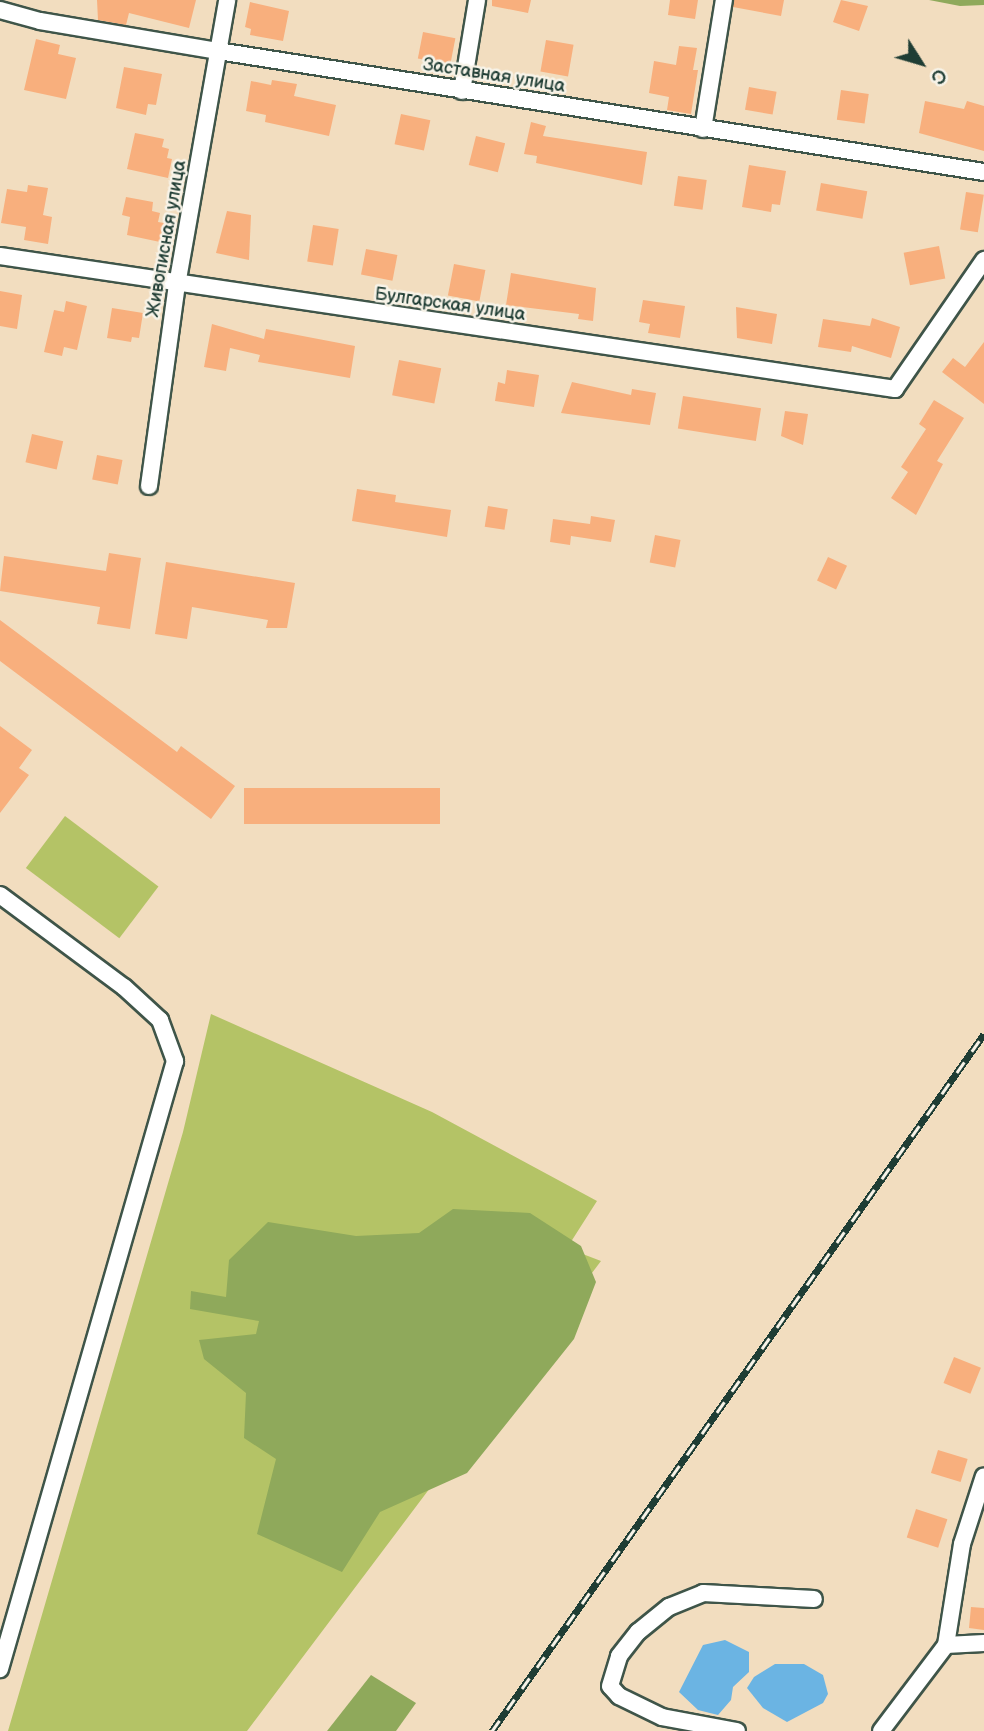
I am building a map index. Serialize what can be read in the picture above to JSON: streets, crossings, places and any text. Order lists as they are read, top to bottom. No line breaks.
{"streets":{"street":["Заставная улица","Живописная улица","Булгарская улица"]},"crossings":[["Заставная улица","Живописная улица"],["Живописная улица","Булгарская улица"]],"north":"bottom right"}
